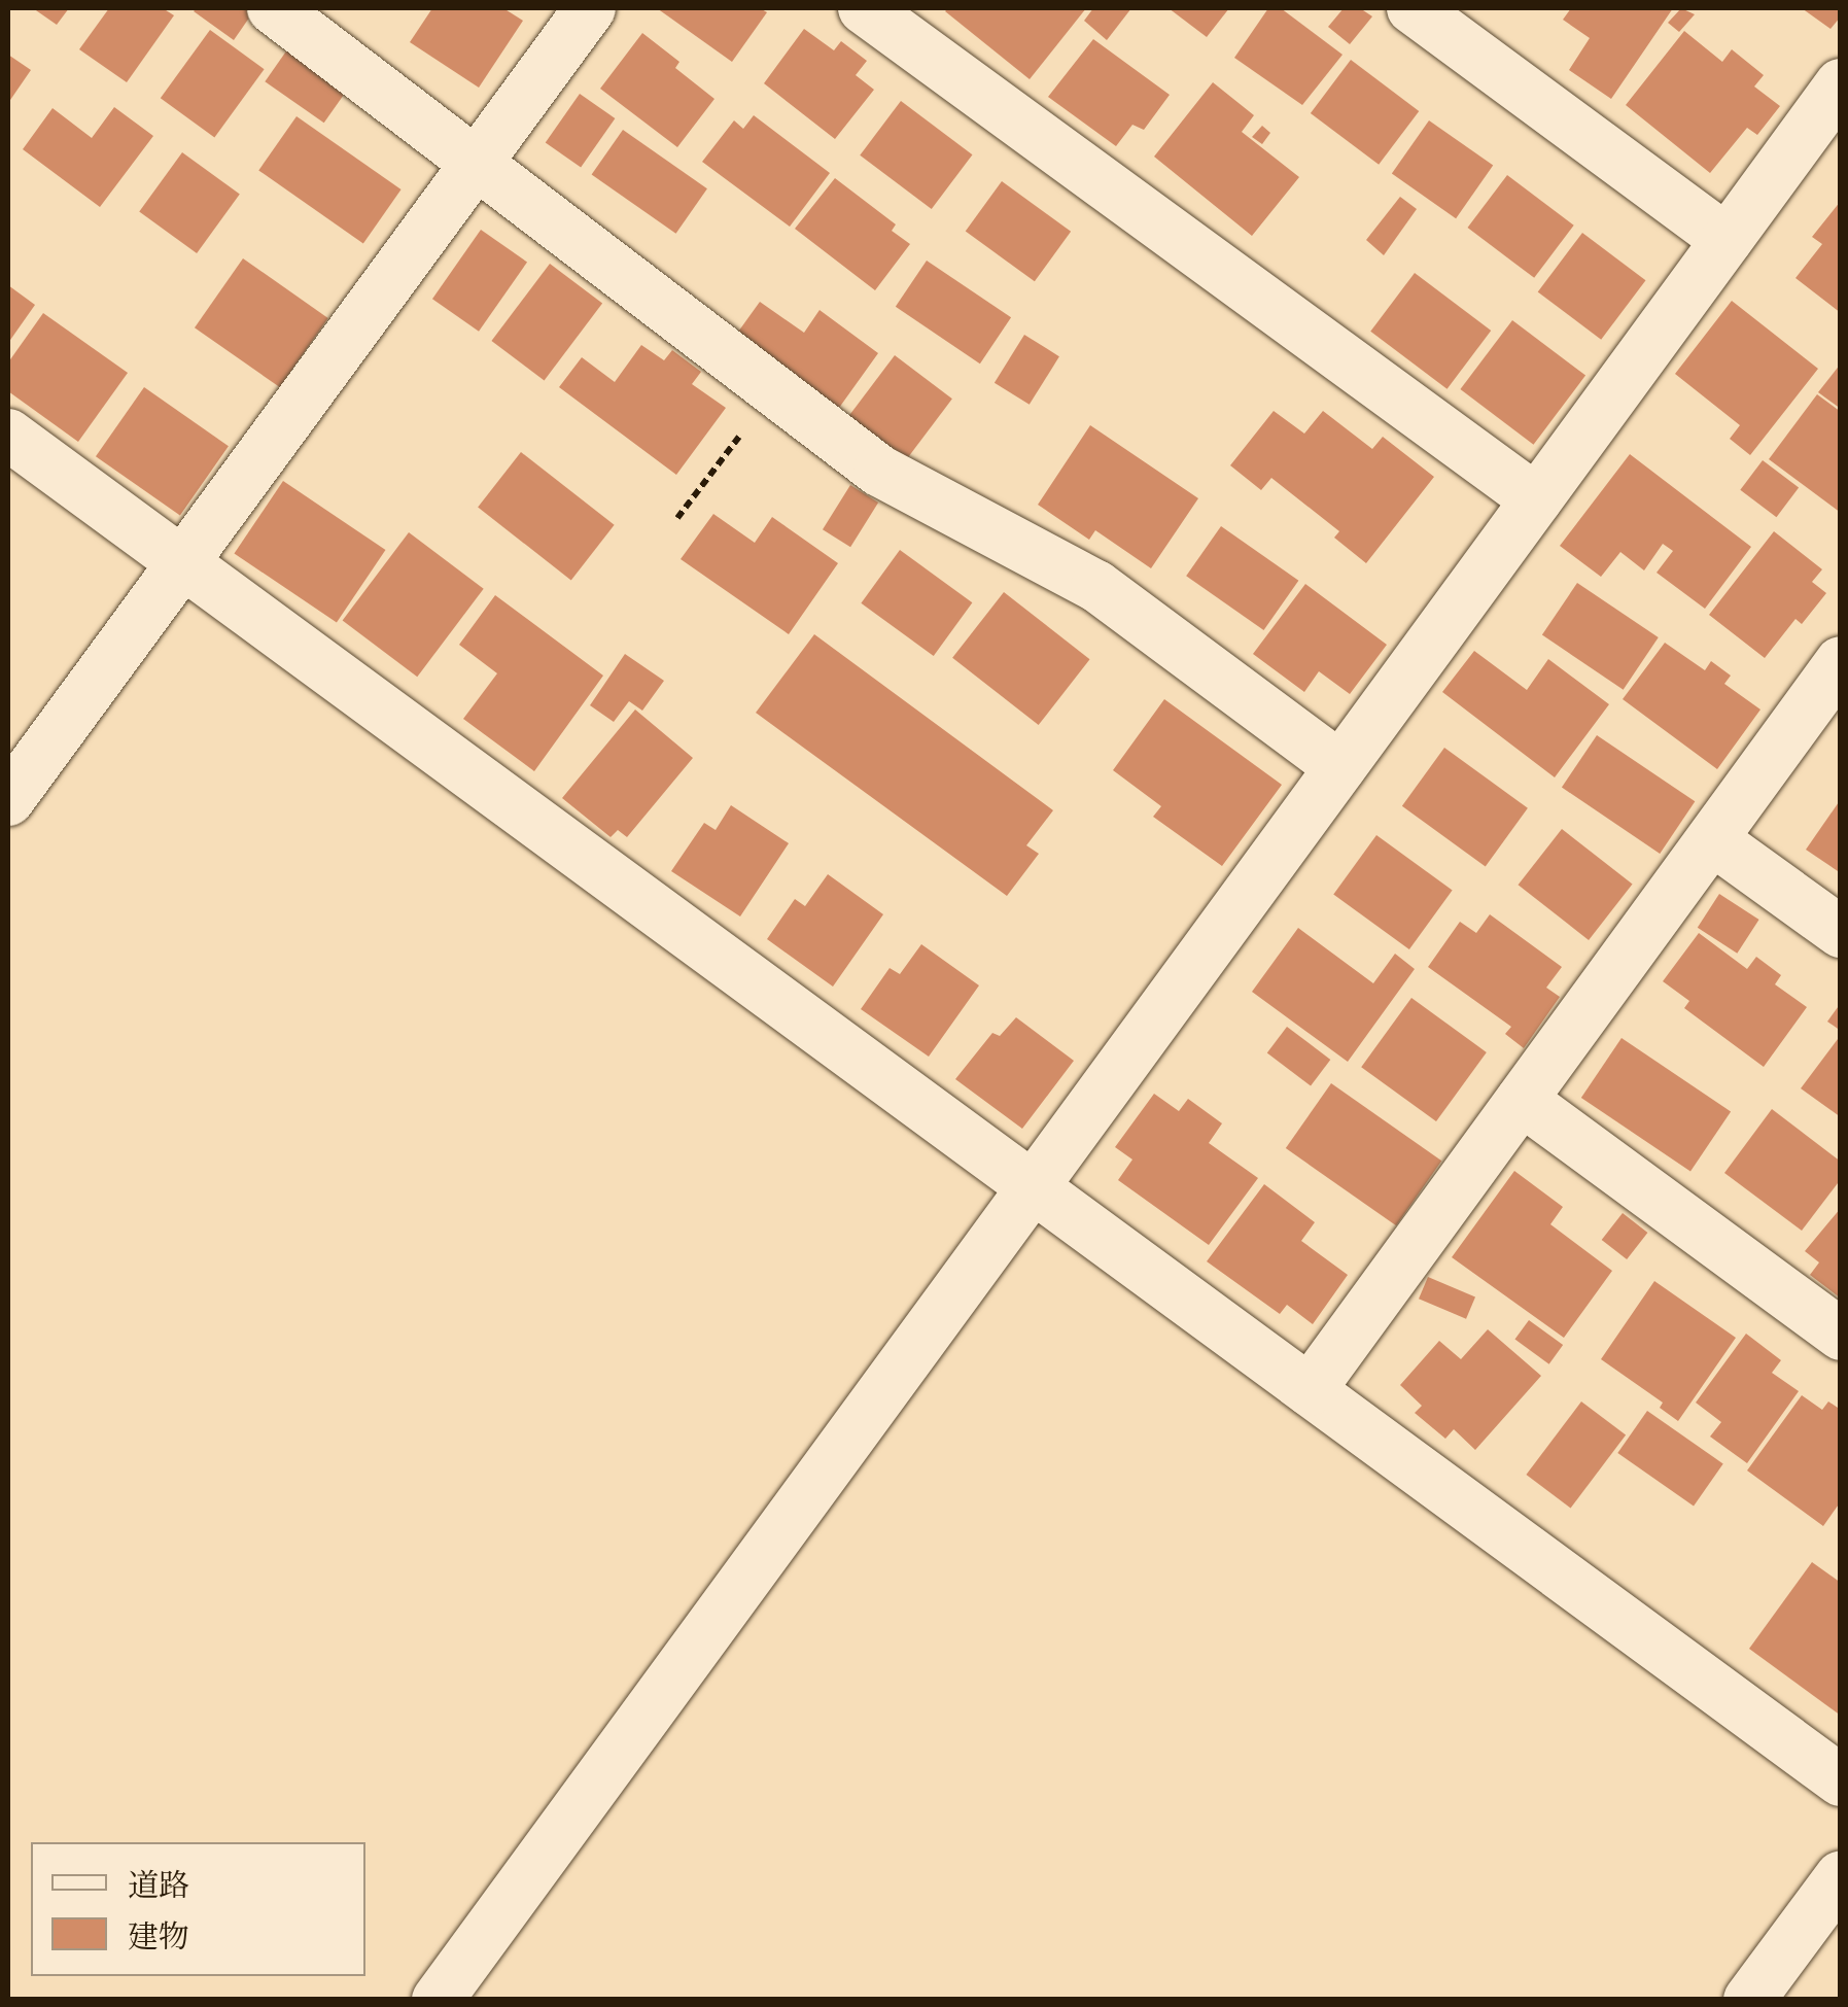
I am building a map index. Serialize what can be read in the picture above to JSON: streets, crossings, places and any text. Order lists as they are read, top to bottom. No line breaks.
{"legend":["道路","建物"]}
